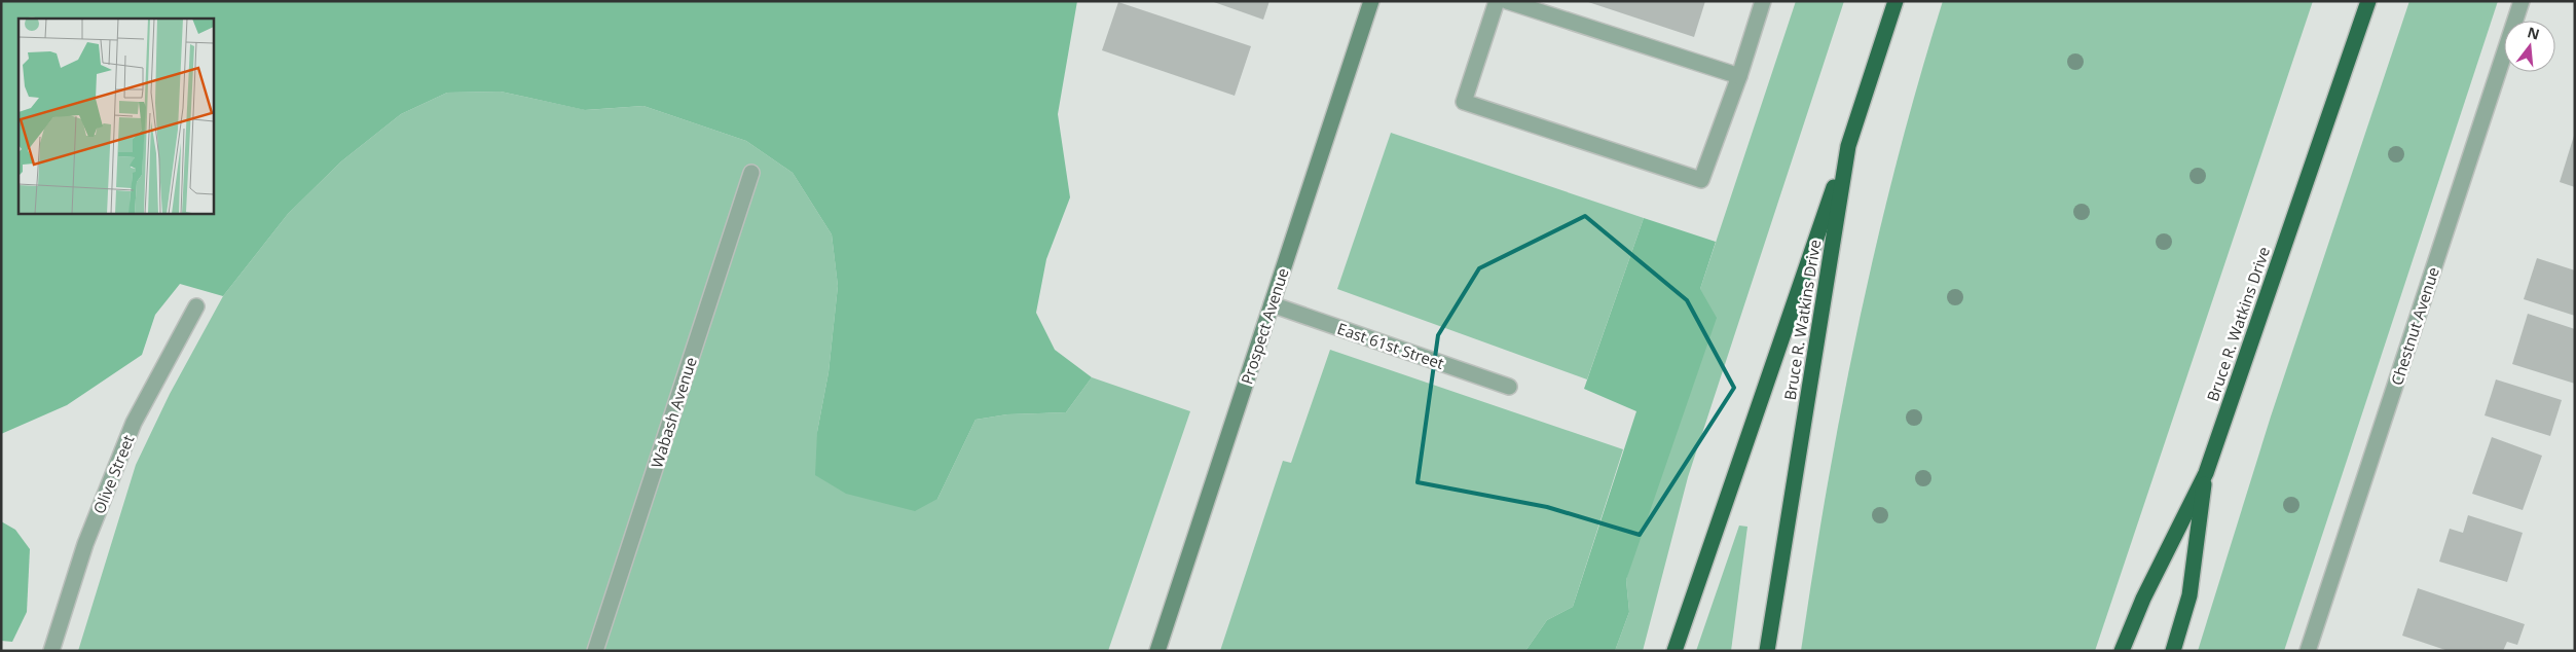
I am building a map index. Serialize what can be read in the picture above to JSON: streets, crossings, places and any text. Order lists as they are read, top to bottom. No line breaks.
{"streets":{"highway":["Bruce R. Watkins Drive"],"main road":["Prospect Avenue"],"street":["Chestnut Avenue","East 61st Street","Wabash Avenue","Olive Street"]},"crossings":[["Prospect Avenue","East 61st Street"]],"north":"top"}
